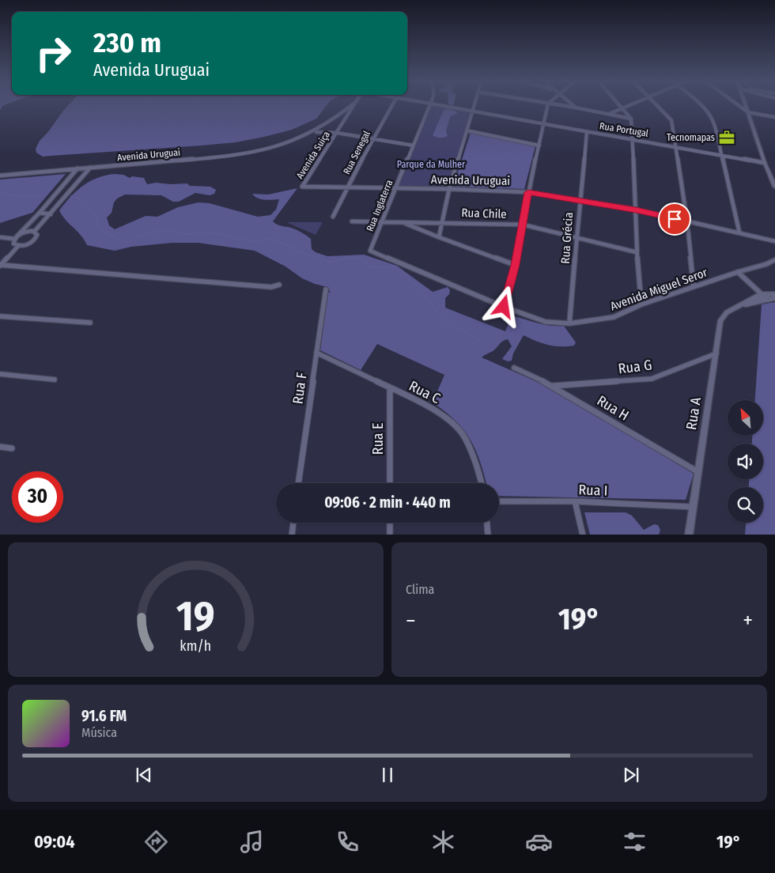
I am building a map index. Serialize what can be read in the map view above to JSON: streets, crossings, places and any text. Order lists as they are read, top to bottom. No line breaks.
{"streets":{"street":["Rua Portugal","Rua Senegal","Avenida Uruguai","Avenida Suiça","Rua Inglaterra","Rua Chile","Rua Grécia","Avenida Miguel Seror","Rua G","Rua F","Rua C","Rua H","Rua A","Rua E","Rua I"]},"crossings":[["Rua Portugal","Rua Grécia"],["Rua Senegal","Avenida Uruguai"],["Avenida Uruguai","Avenida Suiça"],["Avenida Uruguai","Rua Inglaterra"],["Avenida Uruguai","Rua Grécia"],["Rua Inglaterra","Rua Chile"],["Rua Inglaterra","Avenida Miguel Seror"],["Rua Chile","Rua Grécia"],["Rua Grécia","Avenida Miguel Seror"],["Rua G","Rua H"],["Rua G","Rua A"],["Rua F","Rua C"],["Rua C","Rua E"],["Rua H","Rua A"],["Rua A","Rua I"]],"parks":["Parque da Mulher"],"places":{"office":["Tecnomapas"]},"north":"top left","page":{"turn":["230 m","Avenida Uruguai"],"limit":"30","trip":"09:06 · 2 min · 440 m","tile":"Clima","heat":["−","19°","+"],"song":["91.6 FM","Música"],"tabs":["09:04","19°"],"gauge":["19","km/h"]}}
